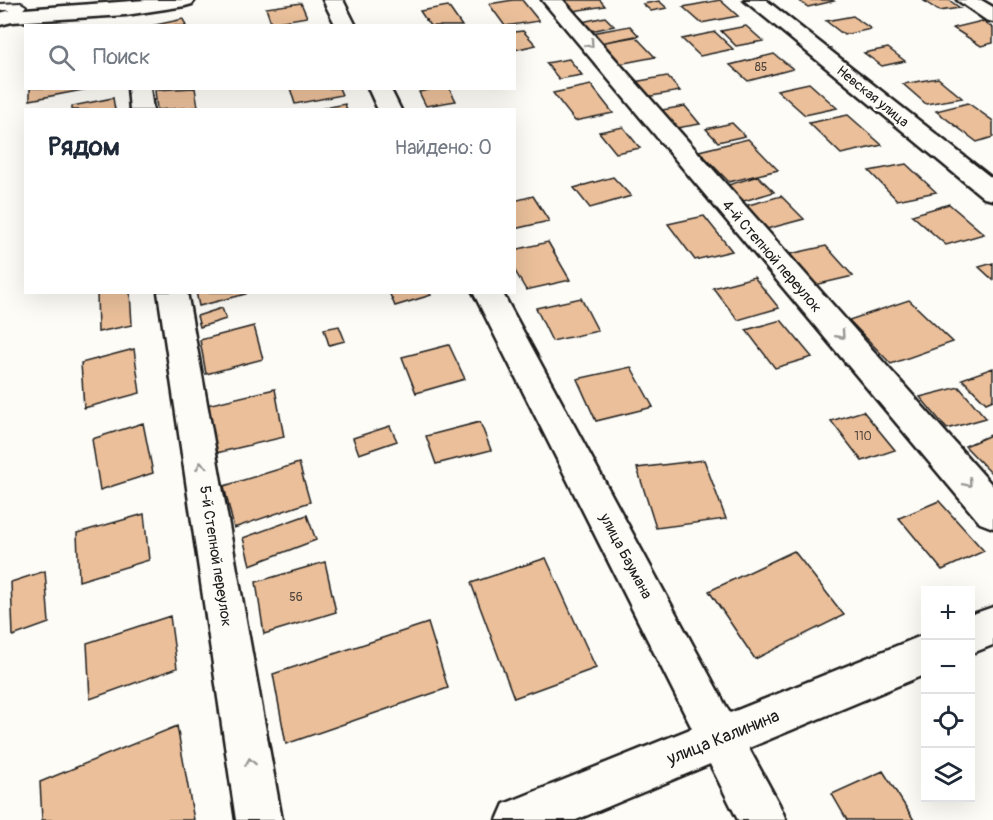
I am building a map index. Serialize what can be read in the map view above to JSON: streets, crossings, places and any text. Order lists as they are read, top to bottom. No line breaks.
{"streets":{"street":["Невская улица","4-й Степной переулок","5-й Степной переулок","улица Баумана","улица Калинина"]},"crossings":[["улица Баумана","улица Калинина"]],"one_way":["4-й Степной переулок","5-й Степной переулок"],"house_numbers":["85","110","56"],"page":{"search":"Поиск","heading":["Рядом","Найдено: 0"],"map_buttons":["+","−"]}}
